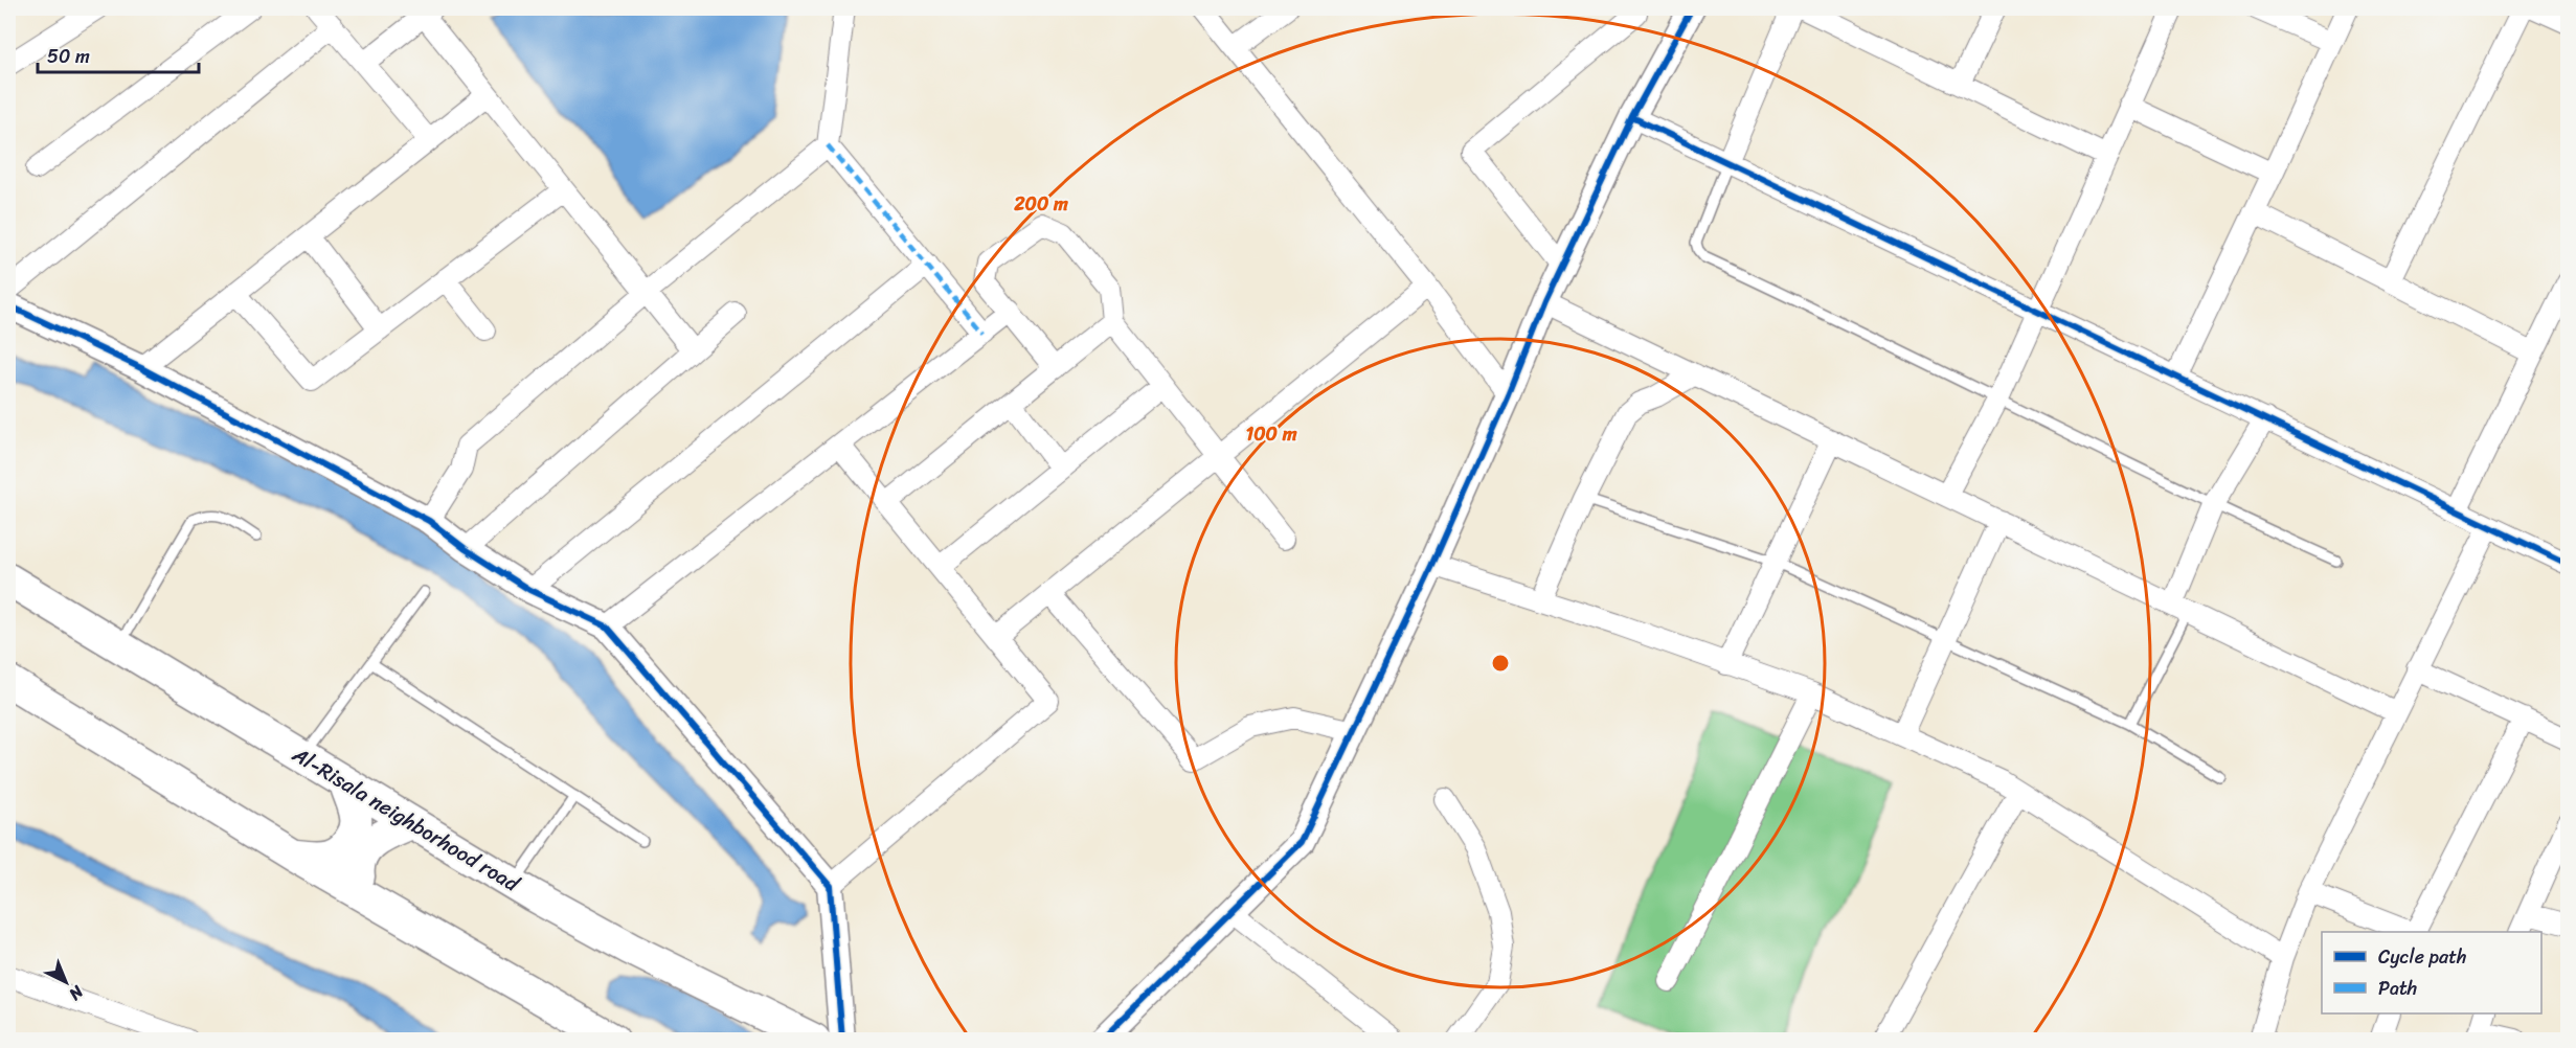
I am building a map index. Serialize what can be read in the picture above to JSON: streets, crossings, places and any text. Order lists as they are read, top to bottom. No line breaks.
{"streets":{"main road":["Al-Risala neighborhood road"]},"legend":["Cycle path","Path"],"scale_bar":"50 m","north":"bottom right","rings":["200 m","100 m"]}
